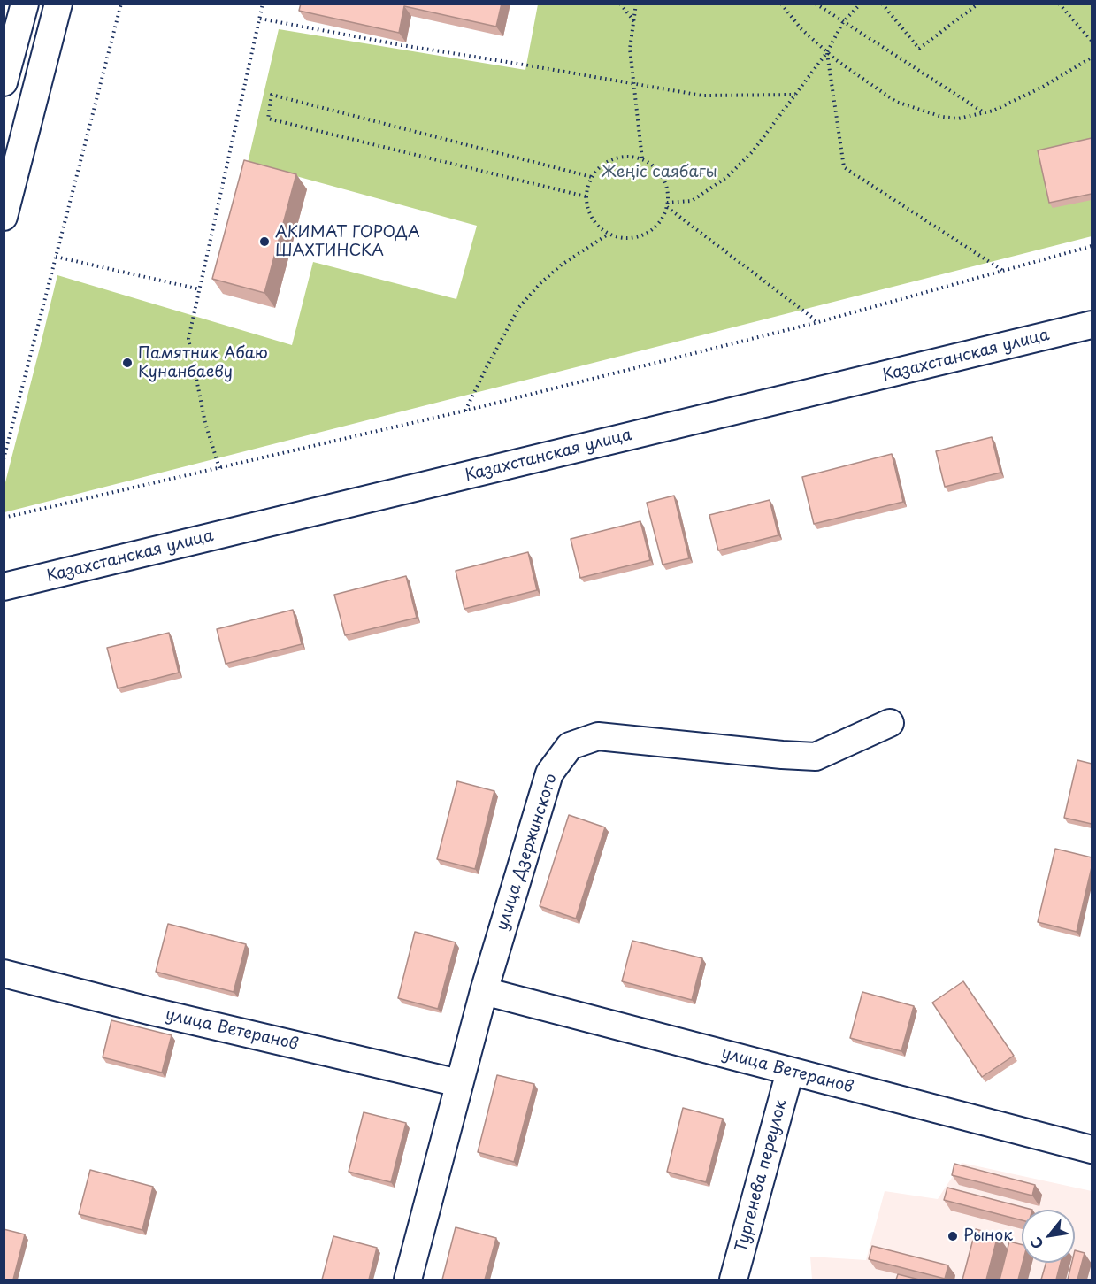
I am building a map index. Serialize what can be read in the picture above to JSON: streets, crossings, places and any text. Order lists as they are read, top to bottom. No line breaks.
{"streets":{"street":["Казахстанская улица","улица Дзержинского","улица Ветеранов","Тургенева переулок"]},"crossings":[["улица Дзержинского","улица Ветеранов"],["улица Ветеранов","Тургенева переулок"]],"parks":["Жеңіс саябағы"],"places":["АКИМАТ ГОРОДА ШАХТИНСКА","Памятник Абаю Кунанбаеву","Рынок"],"north":"bottom left"}
